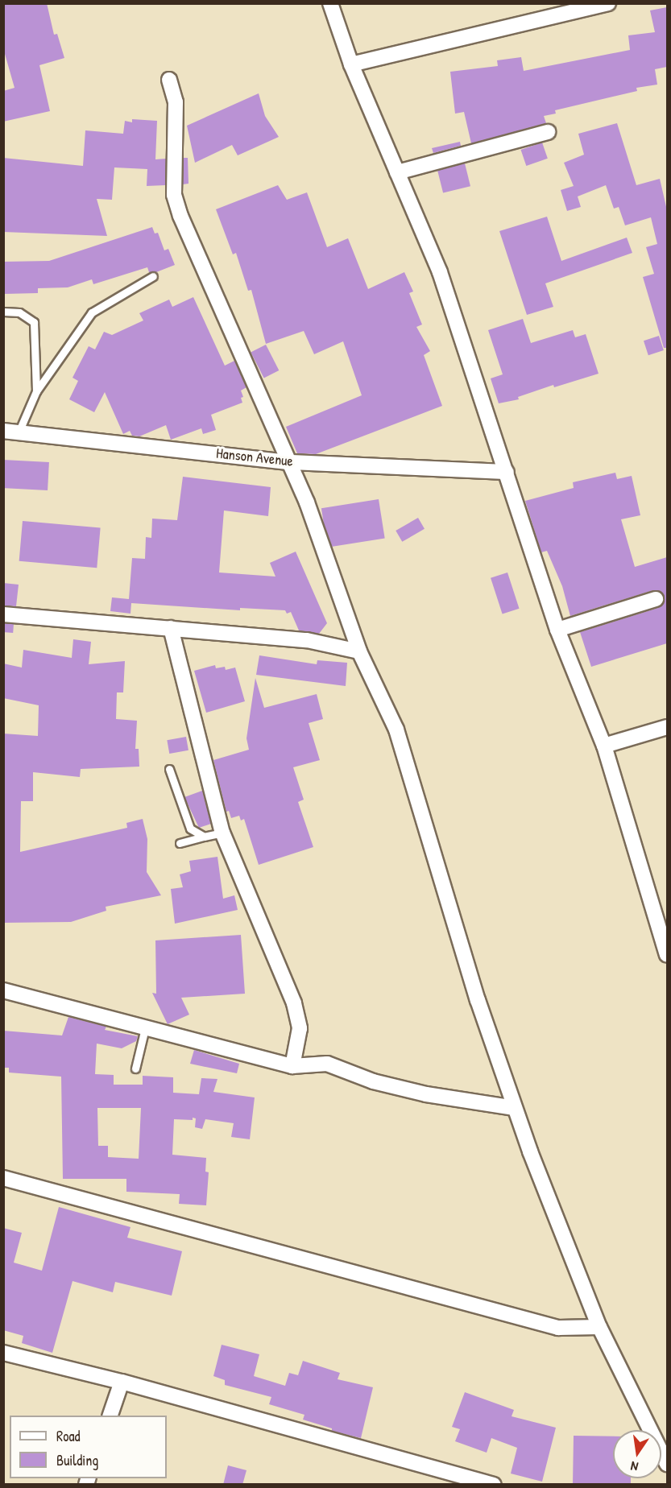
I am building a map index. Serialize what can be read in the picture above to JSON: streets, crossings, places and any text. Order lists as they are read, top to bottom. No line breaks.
{"streets":{"street":["Hanson Avenue"]},"legend":["Road","Building"],"north":"bottom"}
